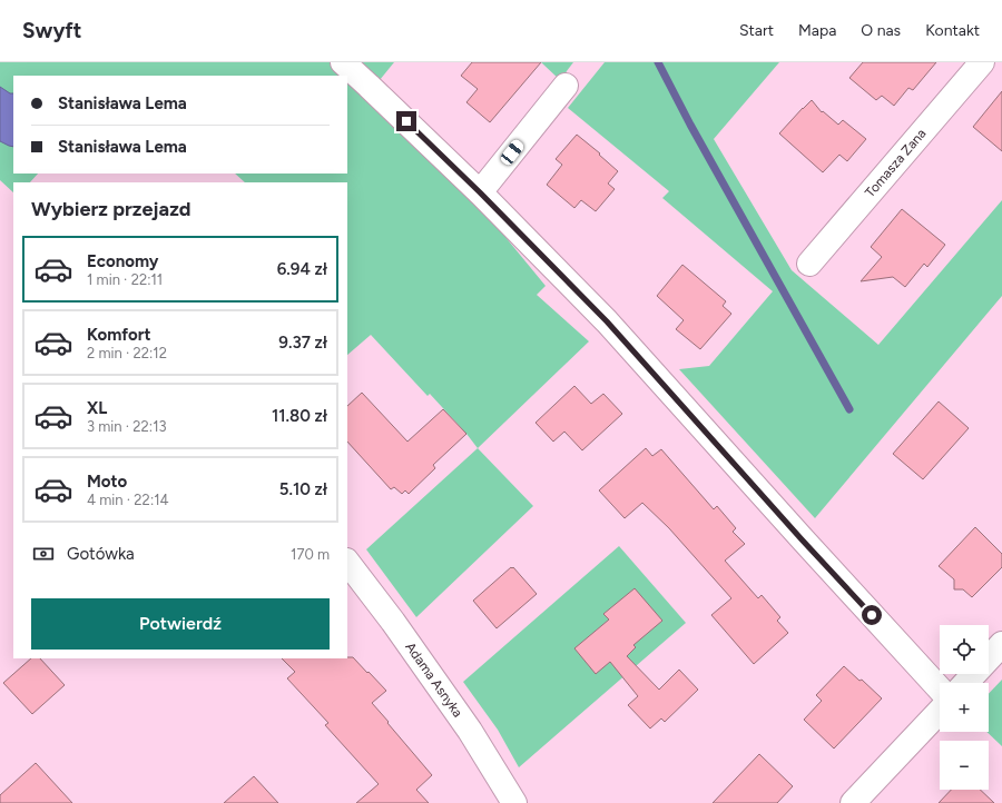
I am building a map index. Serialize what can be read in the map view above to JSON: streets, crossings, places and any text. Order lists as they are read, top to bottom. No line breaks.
{"streets":{"street":["Tomasza Zana","Adama Asnyka"]},"page":{"header":"Swyft","nav":["Start","Mapa","O nas","Kontakt"],"banner":["Stanisława Lema","Stanisława Lema"],"heading":"Wybierz przejazd","list":[{"name":"Economy","note":"1 min · 22:11","value":"6.94 zł"},{"name":"Komfort","note":"2 min · 22:12","value":"9.37 zł"},{"name":"XL","note":"3 min · 22:13","value":"11.80 zł"},{"name":"Moto","note":"4 min · 22:14","value":"5.10 zł"}],"pay":["Gotówka","170 m"],"buttons":"Potwierdź","map_buttons":["+","−"]}}
